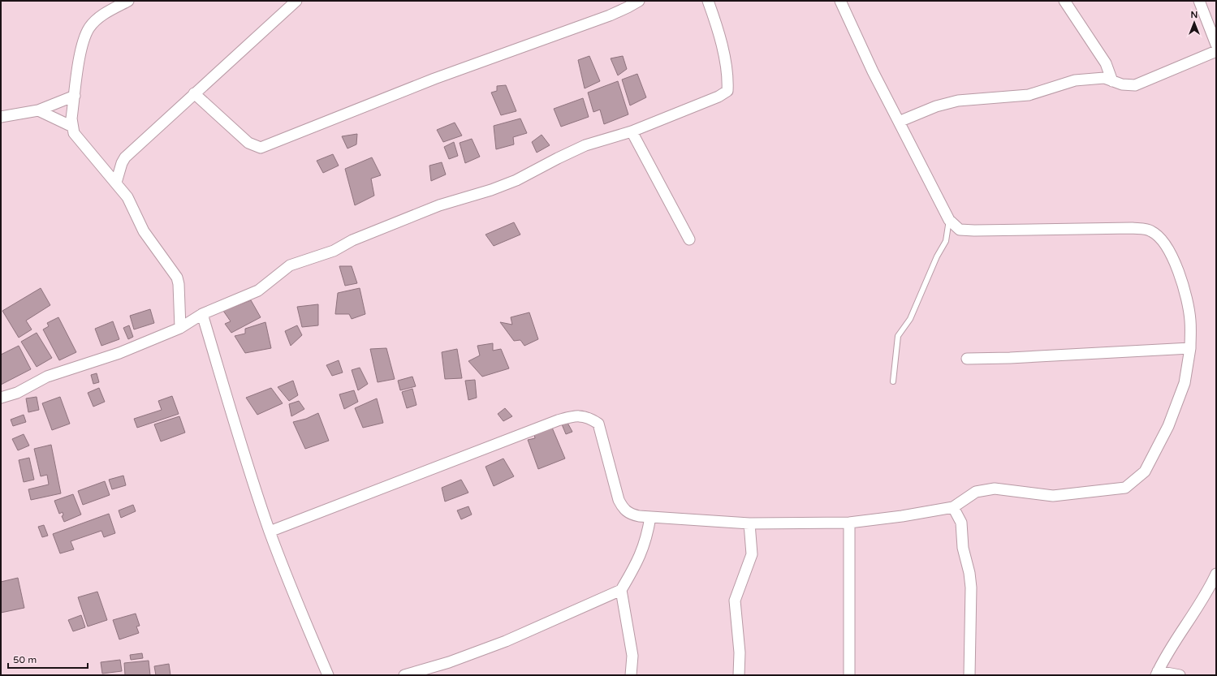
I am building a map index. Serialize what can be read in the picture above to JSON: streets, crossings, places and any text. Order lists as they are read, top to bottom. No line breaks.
{"scale_bar":"50 m","north":"top"}
